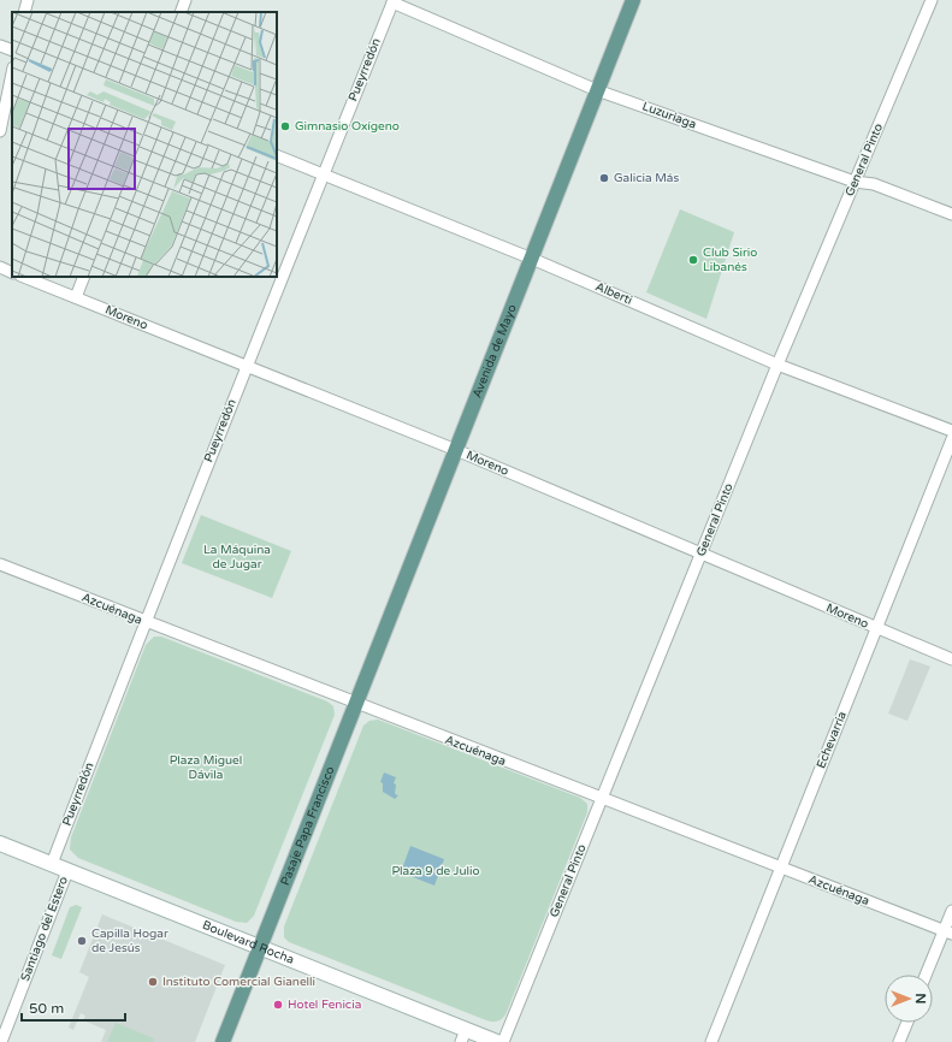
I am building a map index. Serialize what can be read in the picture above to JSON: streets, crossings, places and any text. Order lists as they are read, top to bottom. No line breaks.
{"streets":{"main road":["Avenida de Mayo","Pasaje Papa Francisco","Boulevard Rocha"],"street":["Pueyrredón","Luzuriaga","General Pinto","Alberti","Moreno","Azcuénaga","Echevarría","Santiago del Estero"]},"crossings":[["Pueyrredón","Luzuriaga"],["Pueyrredón","Alberti"],["Pueyrredón","Moreno"],["Pueyrredón","Azcuénaga"],["Pueyrredón","Boulevard Rocha"],["Luzuriaga","General Pinto"],["Luzuriaga","Avenida de Mayo"],["General Pinto","Alberti"],["General Pinto","Moreno"],["General Pinto","Azcuénaga"],["Alberti","Avenida de Mayo"],["Moreno","Avenida de Mayo"],["Moreno","Echevarría"],["Avenida de Mayo","Azcuénaga"],["Avenida de Mayo","Pasaje Papa Francisco"],["Azcuénaga","Echevarría"],["Azcuénaga","Pasaje Papa Francisco"],["Pasaje Papa Francisco","Boulevard Rocha"],["Santiago del Estero","Boulevard Rocha"]],"parks":["La Máquina de Jugar","Plaza Miguel Dávila","Plaza 9 de Julio"],"places":["Gimnasio Oxígeno","Galicia Más","Club Sirio Libanés","Capilla Hogar de Jesús","Instituto Comercial Gianelli","Hotel Fenicia"],"scale_bar":"50 m","north":"right"}
